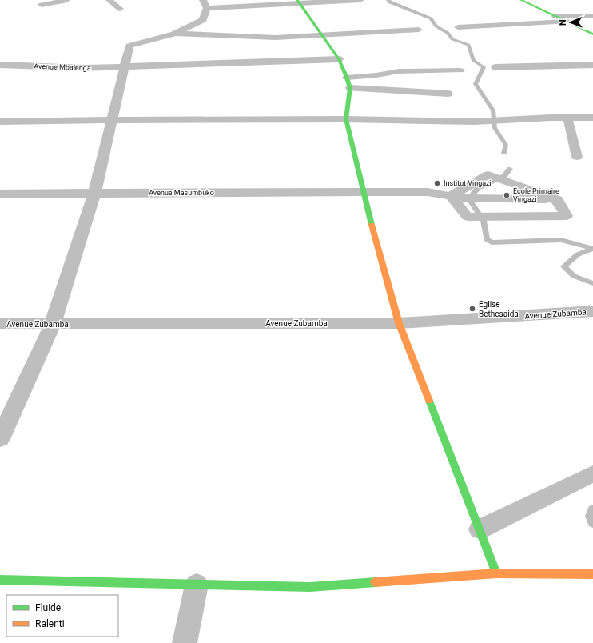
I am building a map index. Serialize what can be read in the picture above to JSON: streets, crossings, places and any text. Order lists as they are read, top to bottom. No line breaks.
{"streets":{"street":["Avenue Mbalenga","Avenue Masumbuko","Avenue Zubamba"]},"places":["Institut Vingazi","Ecole Primaire Vingazi","Eglise Bethesaida"],"legend":["Fluide","Ralenti"],"north":"left"}
